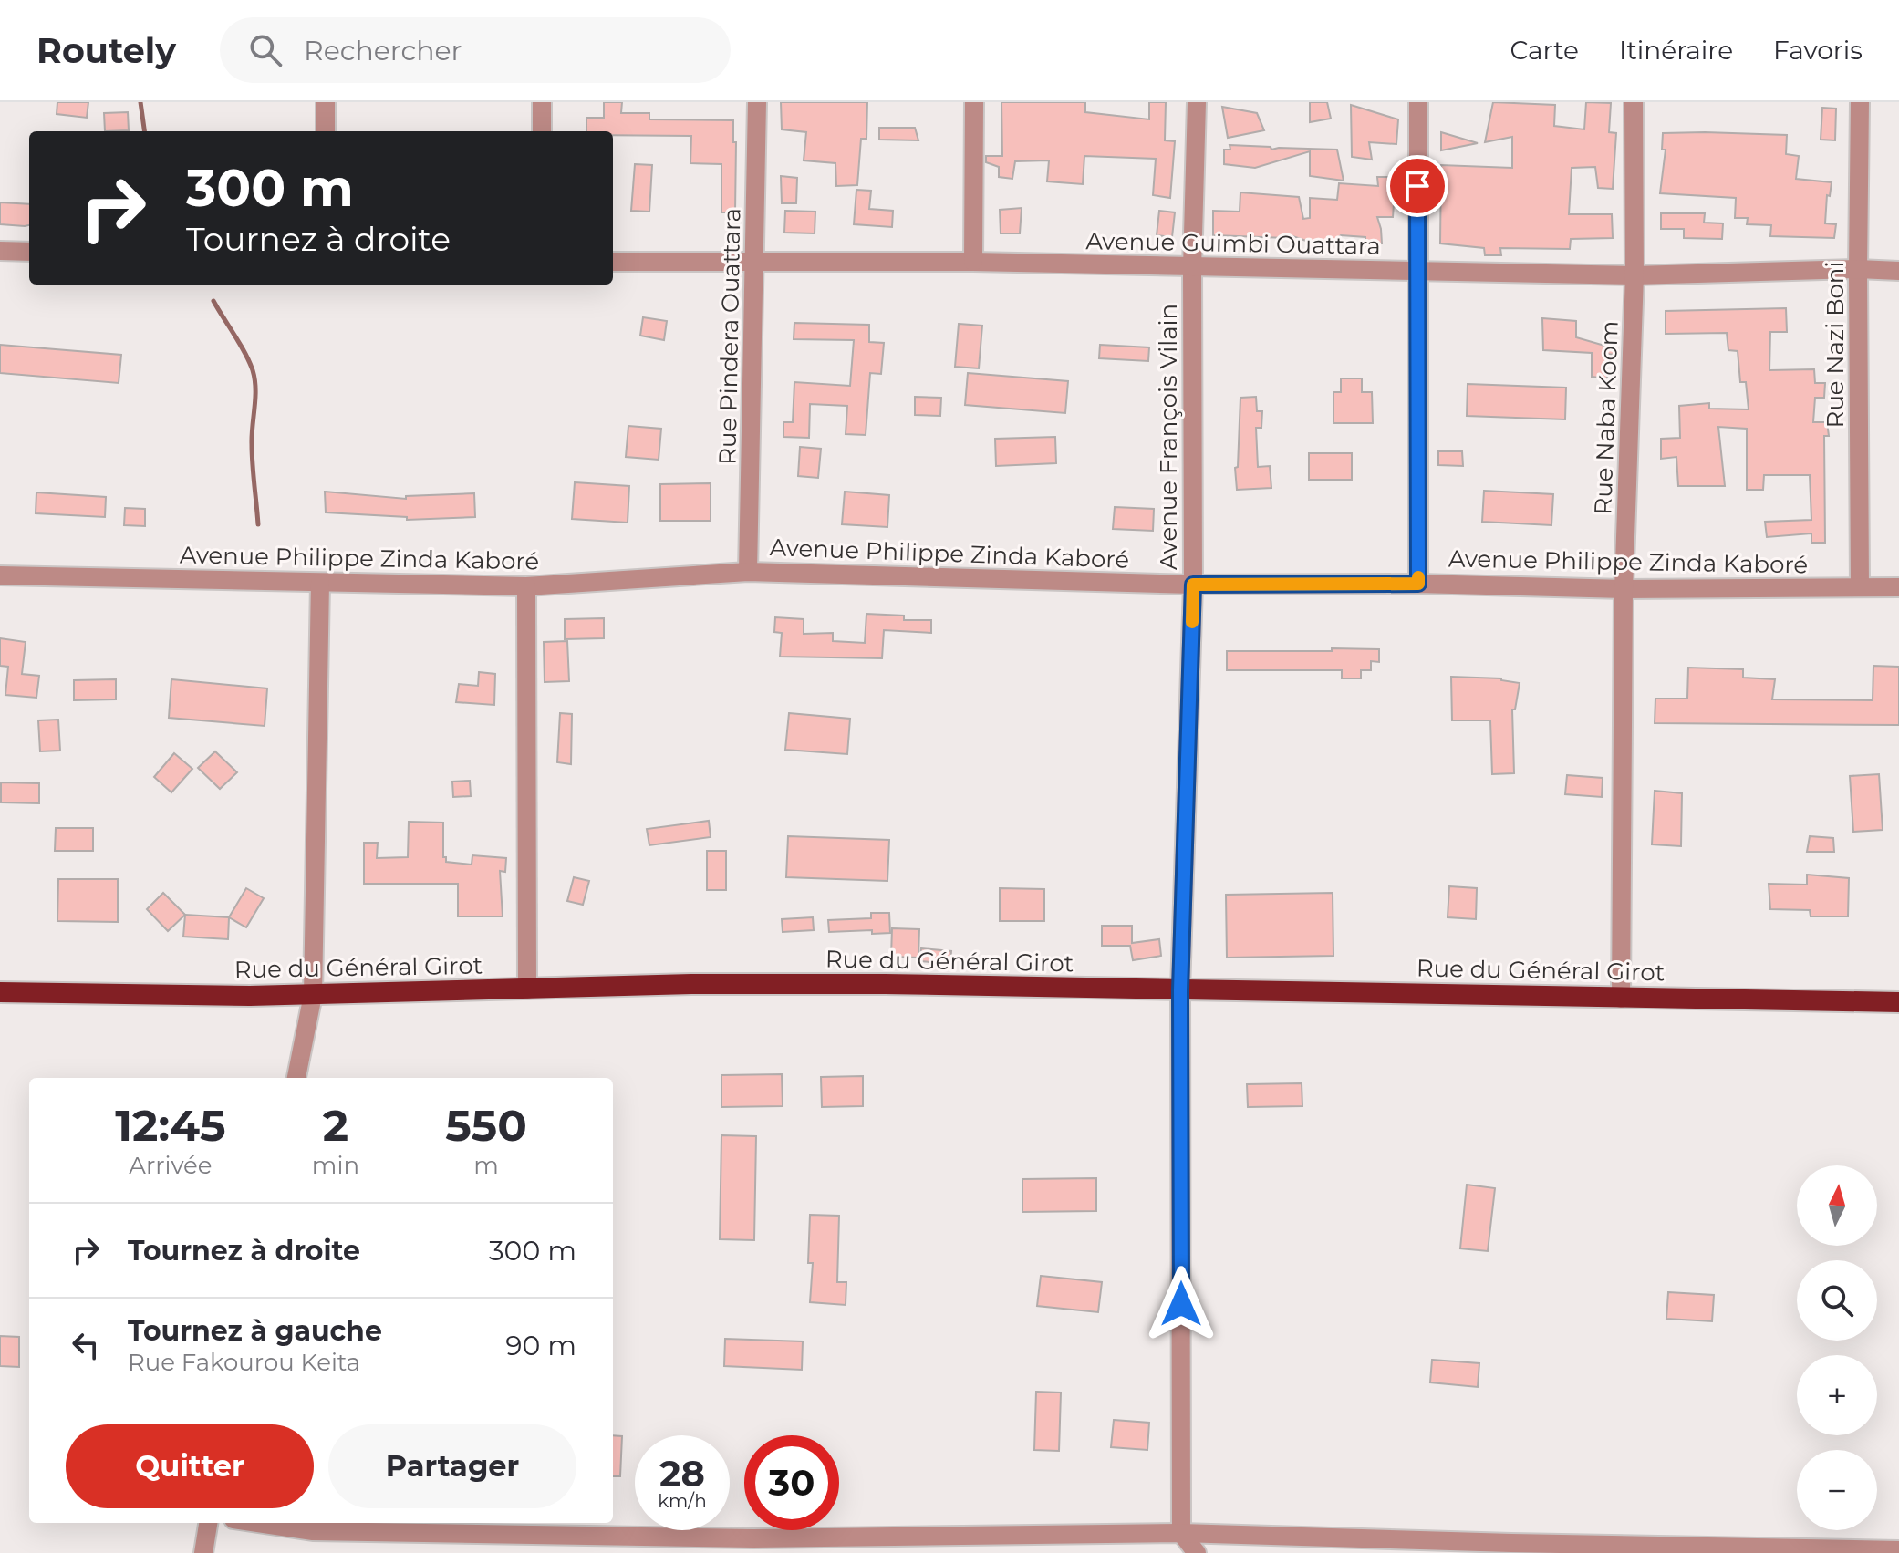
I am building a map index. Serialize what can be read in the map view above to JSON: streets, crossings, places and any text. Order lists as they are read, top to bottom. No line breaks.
{"streets":{"highway":["Rue du Général Girot"],"street":["Avenue Guimbi Ouattara","Rue Pindera Ouattara","Rue Nazi Boni","Rue Naba Koom","Avenue François Vilain","Avenue Philippe Zinda Kaboré"]},"crossings":[["Avenue Guimbi Ouattara","Rue Pindera Ouattara"],["Avenue Guimbi Ouattara","Rue Nazi Boni"],["Avenue Guimbi Ouattara","Rue Naba Koom"],["Avenue Guimbi Ouattara","Avenue François Vilain"],["Rue Pindera Ouattara","Avenue Philippe Zinda Kaboré"],["Rue Nazi Boni","Avenue Philippe Zinda Kaboré"],["Rue Naba Koom","Avenue Philippe Zinda Kaboré"],["Rue Naba Koom","Rue du Général Girot"],["Avenue François Vilain","Avenue Philippe Zinda Kaboré"],["Avenue François Vilain","Rue du Général Girot"]],"north":"top","page":{"header":"Routely","search":"Rechercher","nav":["Carte","Itinéraire","Favoris"],"turn":["300 m","Tournez à droite"],"eta":["12:45","Arrivée","2","min","550","m"],"map_buttons":["+","−"],"list":[{"name":"Tournez à droite","value":"300 m"},{"name":"Tournez à gauche","note":"Rue Fakourou Keita","value":"90 m"}],"buttons":["Quitter","Partager"],"speed":"28 km/h","limit":"30"}}
